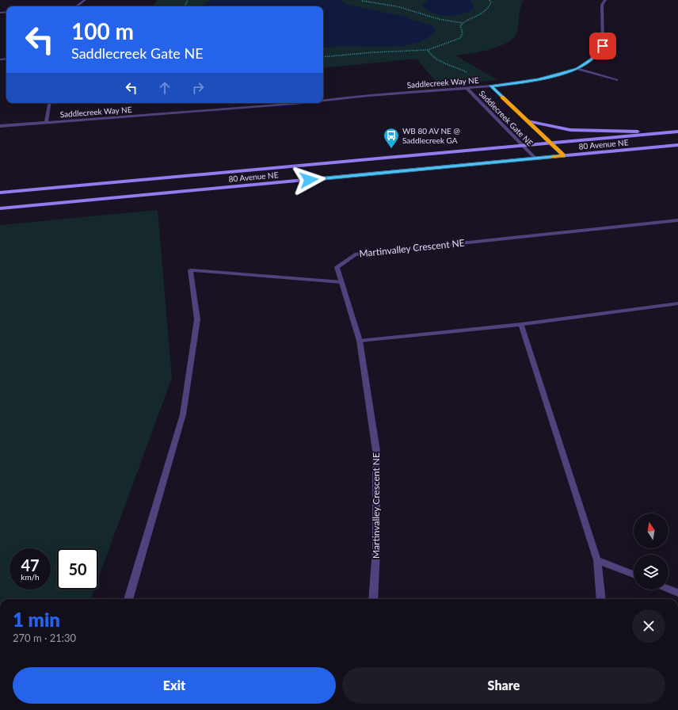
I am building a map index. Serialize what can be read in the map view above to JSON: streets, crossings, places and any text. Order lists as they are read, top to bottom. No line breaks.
{"streets":{"main road":["80 Avenue NE"],"street":["Saddlecreek Way NE","Saddlecreek Gate NE","Martinvalley Crescent NE"]},"crossings":[["Saddlecreek Way NE","Saddlecreek Gate NE"],["Saddlecreek Gate NE","80 Avenue NE"]],"places":{"bus stop":["WB 80 AV NE @ Saddlecreek GA"]},"north":"top","page":{"turn":["100 m","Saddlecreek Gate NE"],"speed":"47 km/h","limit":"50","heading":["1 min","270 m · 21:30"],"buttons":["Exit","Share"]}}
